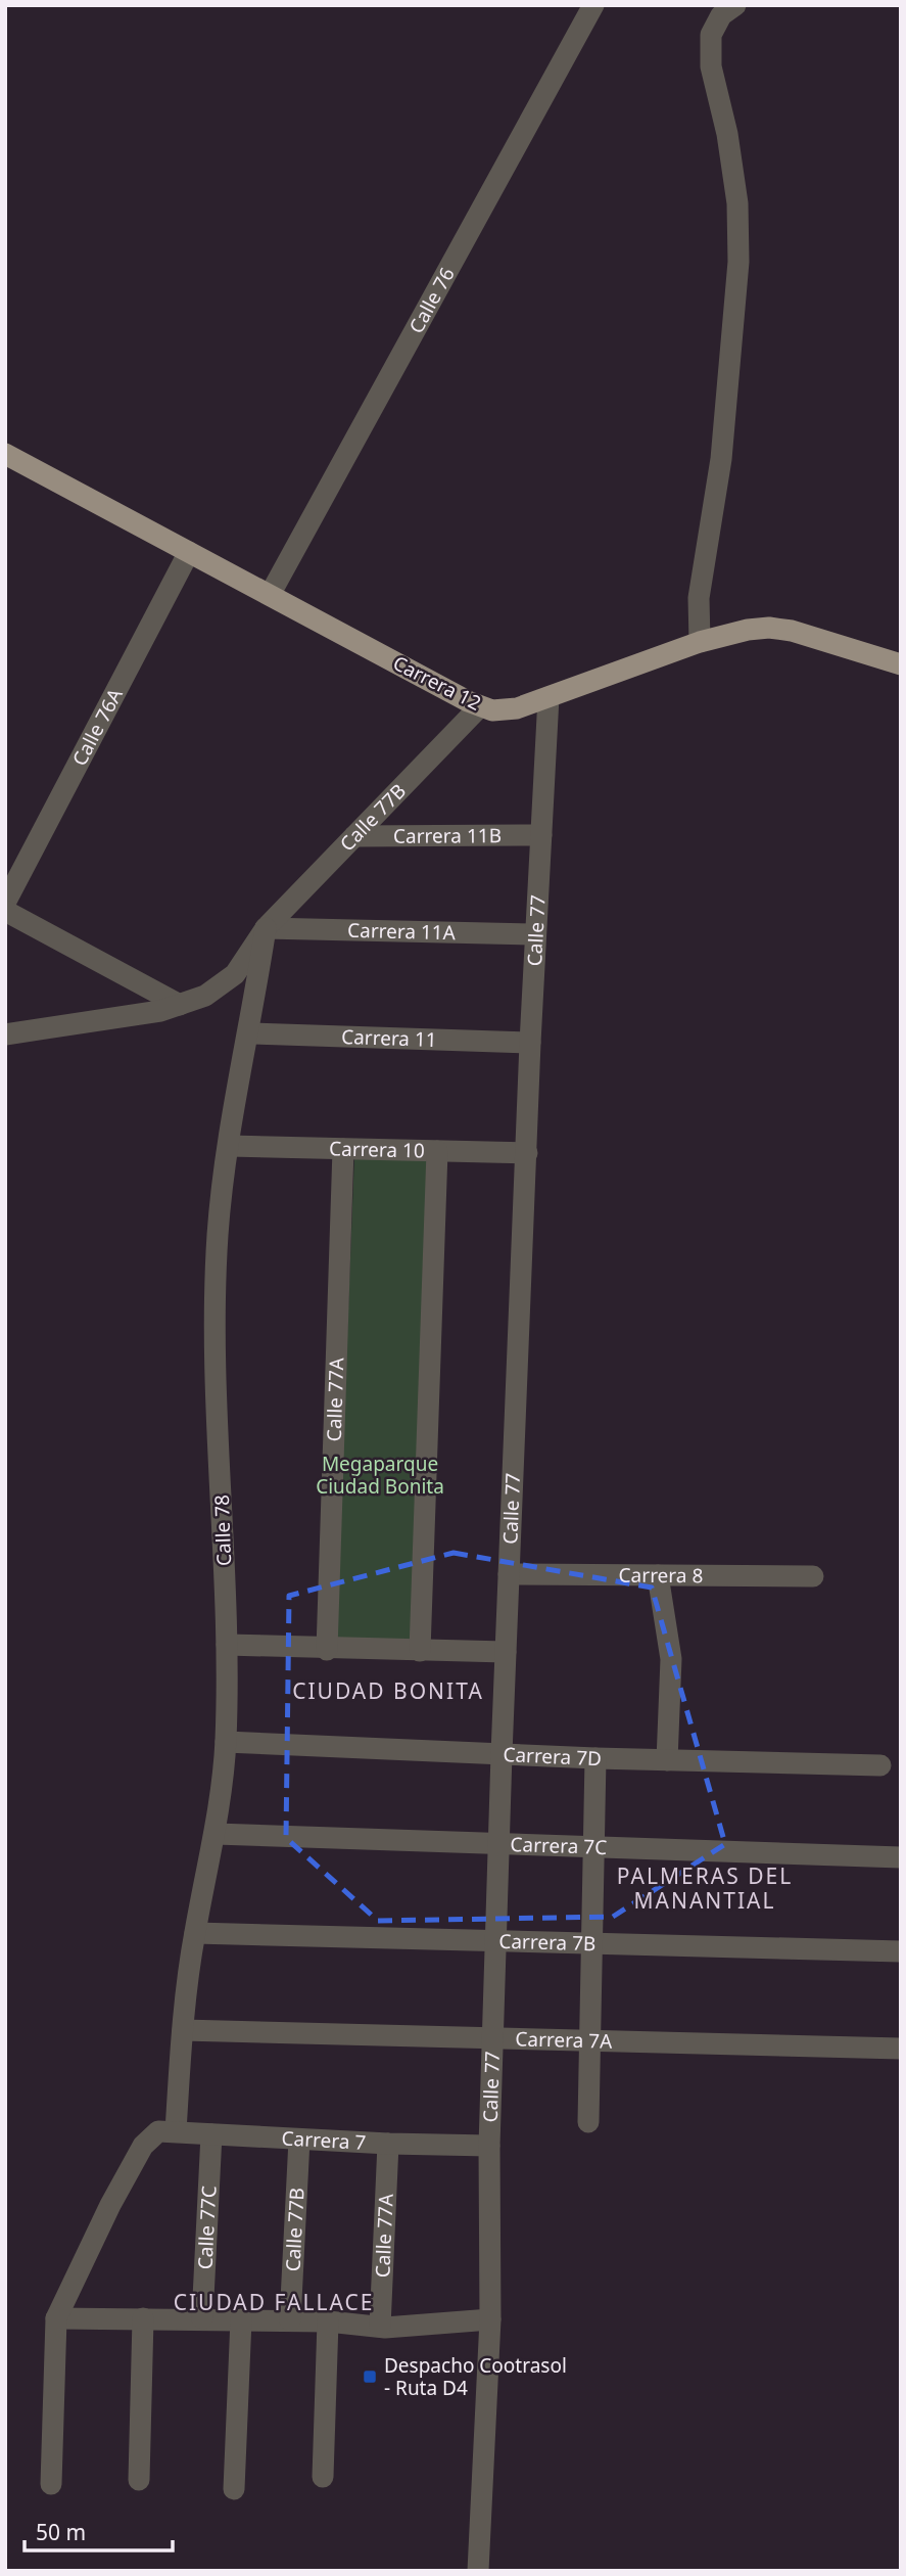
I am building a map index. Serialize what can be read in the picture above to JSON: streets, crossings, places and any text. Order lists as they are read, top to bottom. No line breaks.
{"streets":{"main road":["Carrera 12"],"street":["Calle 76","Calle 76A","Calle 77B","Carrera 11B","Calle 77","Carrera 11A","Carrera 11","Carrera 10","Calle 77A","Calle 78","Carrera 8","Carrera 7D","Carrera 7C","Carrera 7B","Carrera 7A","Carrera 7","Calle 77C"]},"crossings":[["Calle 76","Carrera 12"],["Carrera 12","Calle 76A"],["Carrera 12","Calle 77B"],["Carrera 12","Calle 77"],["Calle 77B","Carrera 11B"],["Calle 77B","Carrera 11A"],["Calle 77B","Calle 78"],["Calle 77B","Carrera 7"],["Carrera 11B","Calle 77"],["Calle 77","Carrera 11A"],["Calle 77","Carrera 11"],["Calle 77","Carrera 10"],["Calle 77","Carrera 8"],["Calle 77","Carrera 7D"],["Calle 77","Carrera 7C"],["Calle 77","Carrera 7B"],["Calle 77","Carrera 7A"],["Calle 77","Carrera 7"],["Carrera 11A","Calle 78"],["Carrera 11","Calle 78"],["Carrera 10","Calle 77A"],["Carrera 10","Calle 78"],["Calle 77A","Carrera 7"],["Calle 78","Carrera 7D"],["Calle 78","Carrera 7C"],["Calle 78","Carrera 7B"],["Calle 78","Carrera 7A"],["Calle 78","Carrera 7"],["Carrera 7","Calle 77C"]],"districts":["CIUDAD BONITA","PALMERAS DEL MANANTIAL","CIUDAD FALLACE"],"parks":["Megaparque Ciudad Bonita"],"places":{"transit":["Despacho Cootrasol - Ruta D4"]},"scale_bar":"50 m"}
